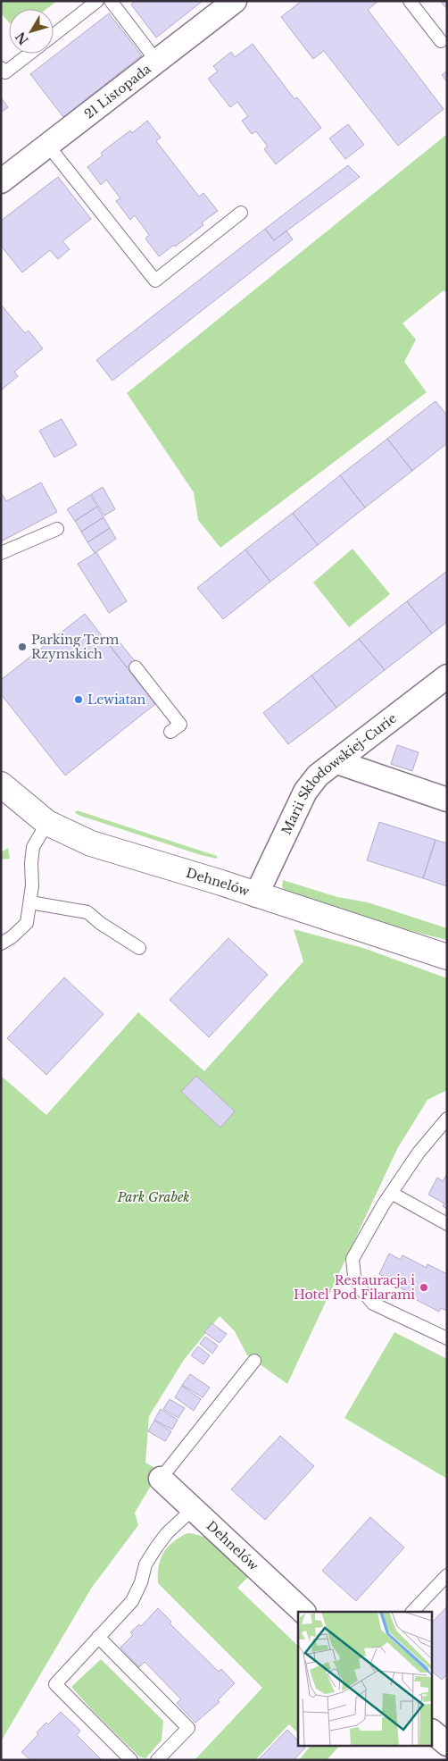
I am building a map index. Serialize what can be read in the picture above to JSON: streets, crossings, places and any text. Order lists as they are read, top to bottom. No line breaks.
{"streets":{"street":["21 Listopada","Marii Skłodowskiej-Curie","Dehnelów"]},"crossings":[["Marii Skłodowskiej-Curie","Dehnelów"]],"parks":["Park Grabek"],"places":["Parking Term Rzymskich","Lewiatan","Restauracja i Hotel Pod Filarami"],"north":"bottom left"}
